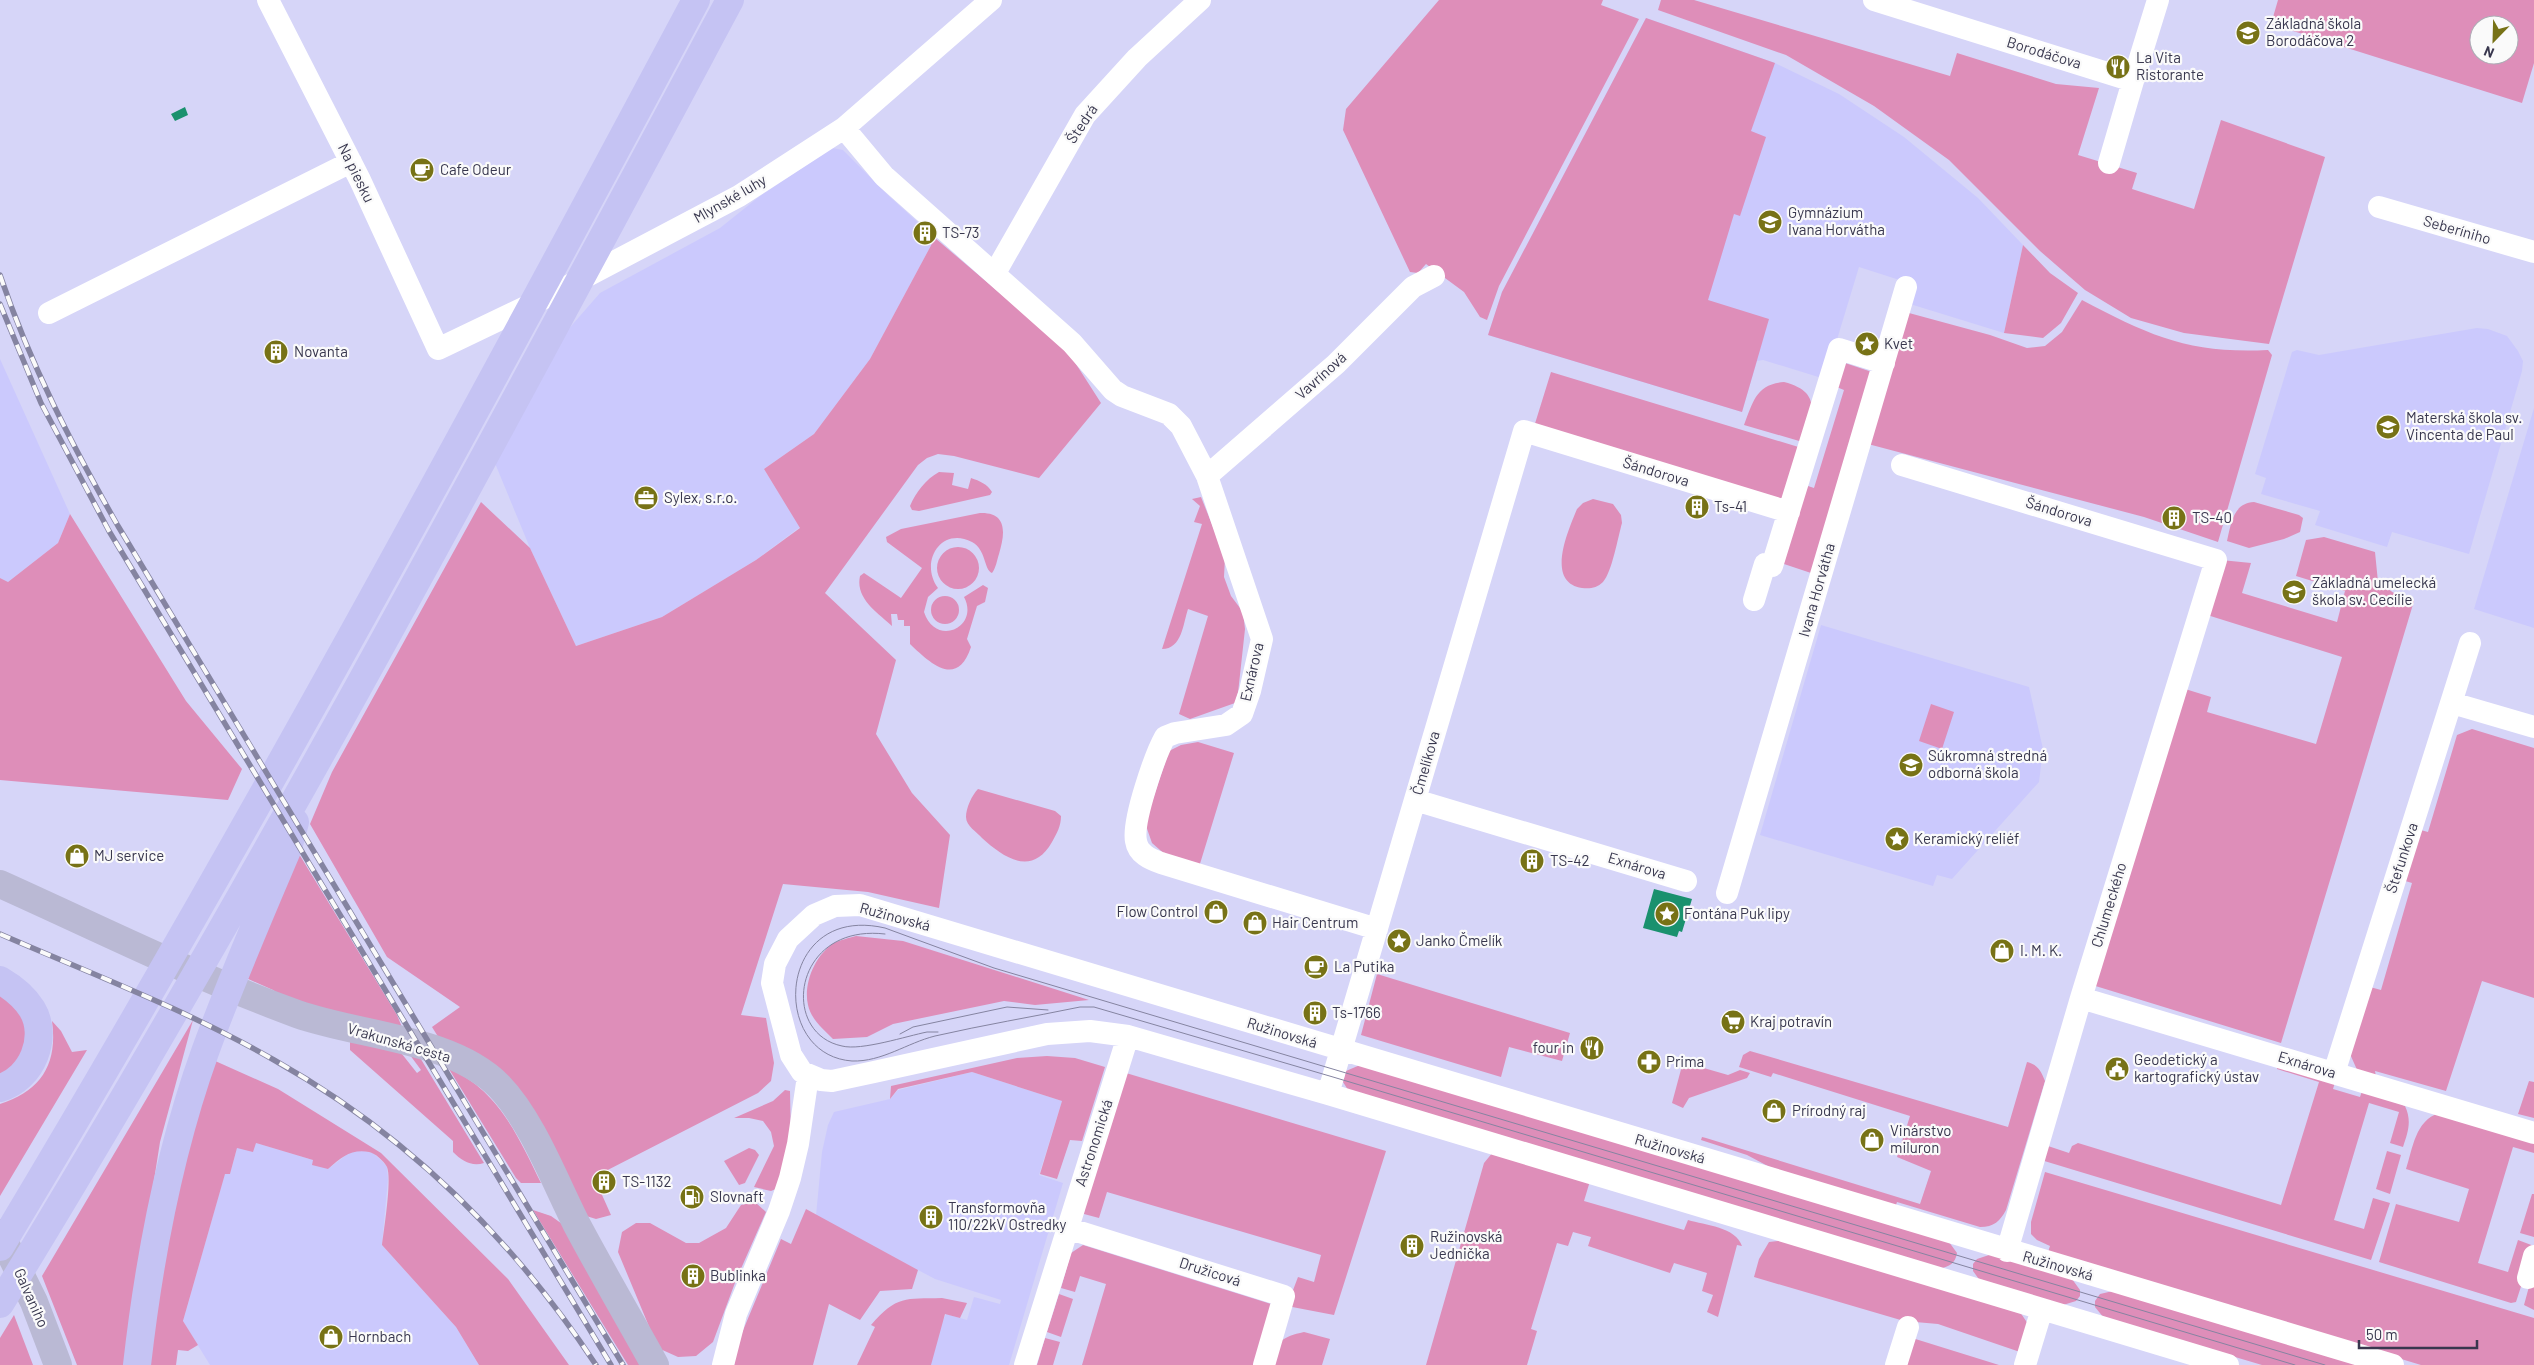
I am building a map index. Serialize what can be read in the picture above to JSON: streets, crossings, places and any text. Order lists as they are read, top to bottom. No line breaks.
{"streets":{"main road":["Vrakunská cesta","Galvaniho"],"street":["Borodáčova","Štedrá","Na piesku","Mlynské luhy","Seberíniho","Vavrínová","Šándorova","Ivana Horvátha","Exnárova","Čmelíkova","Štefunkova","Chlumeckého","Ružinovská","Astronomická","Družicová"]},"crossings":[["Na piesku","Mlynské luhy"],["Vavrínová","Exnárova"],["Šándorova","Čmelíkova"],["Šándorova","Chlumeckého"],["Exnárova","Čmelíkova"],["Exnárova","Štefunkova"],["Exnárova","Chlumeckého"],["Čmelíkova","Ružinovská"],["Chlumeckého","Ružinovská"],["Astronomická","Družicová"]],"places":{"school or university":["Základná škola Borodáčova 2","Gymnázium Ivana Horvátha","Materská škola sv. Vincenta de Paul","Základná umelecká škola sv. Cecílie","Súkromná stredná odborná škola"],"restaurant":["La Vita Ristorante","four in"],"cafe":["Cafe Odeur","La Putika"],"building":["TS-73","Novanta","Ts-41","TS-40","TS-42","Ts-1766","TS-1132","Transformovňa 110/22kV Ostredky","Ružinovská Jednička","Bublinka"],"place":["Kvet","Keramický reliéf","Fontána Puk lipy","Janko Čmelík"],"office":["Sylex, s.r.o."],"shop":["MJ service","Flow Control","Hair Centrum","I. M. K.","Prírodný raj","Vinárstvo miluron","Hornbach"],"supermarket":["Kraj potravín"],"pharmacy":["Prima"],"public building":["Geodetický a kartografický ústav"],"fuel station":["Slovnaft"]},"scale_bar":"50 m","north":"bottom left"}
